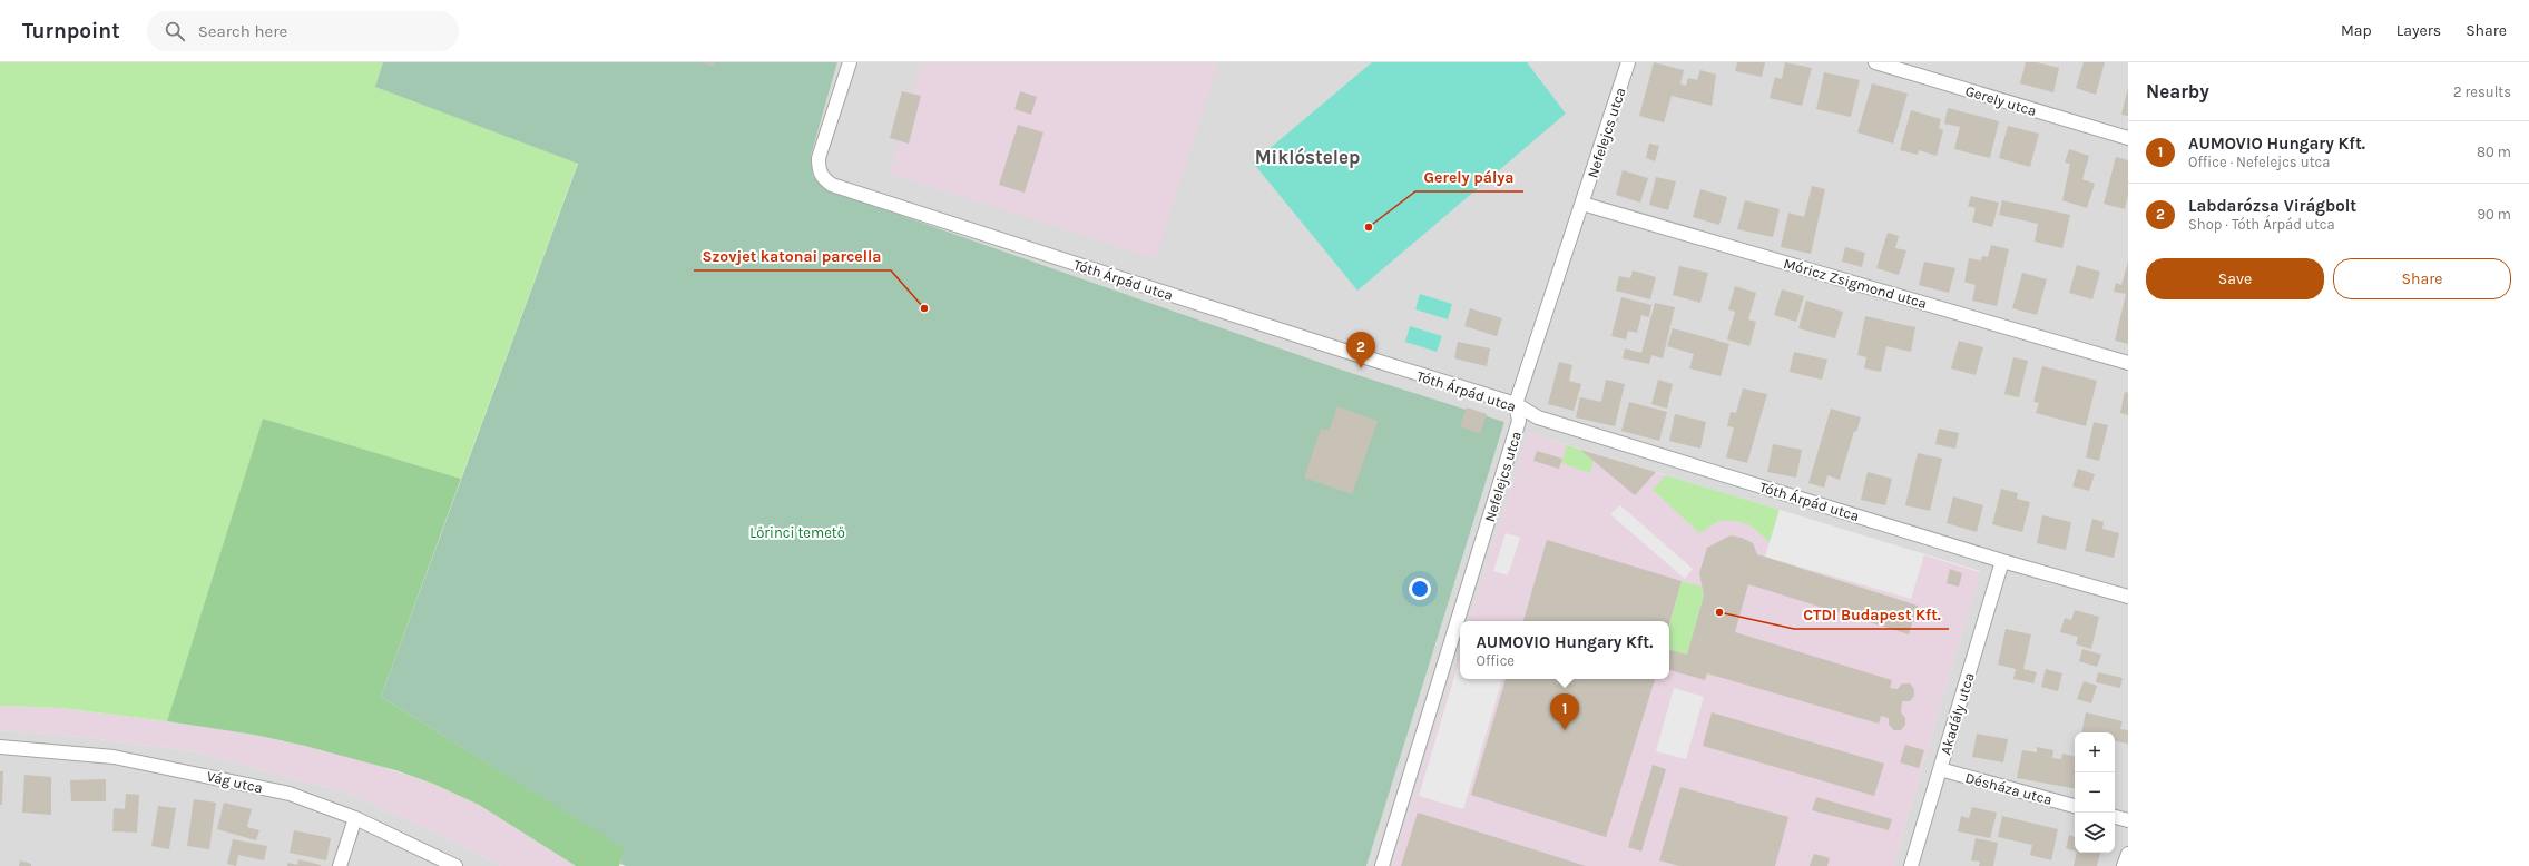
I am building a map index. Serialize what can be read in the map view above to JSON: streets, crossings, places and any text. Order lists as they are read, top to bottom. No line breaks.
{"streets":{"street":["Gerely utca","Nefelejcs utca","Tóth Árpád utca","Móricz Zsigmond utca","Akadály utca","Vág utca","Désháza utca"]},"crossings":[["Nefelejcs utca","Tóth Árpád utca"],["Nefelejcs utca","Móricz Zsigmond utca"],["Tóth Árpád utca","Akadály utca"],["Akadály utca","Désháza utca"]],"districts":["Miklóstelep"],"parks":["Lőrinci temető"],"places":["Gerely pálya","Szovjet katonai parcella","CTDI Budapest Kft."],"page":{"header":"Turnpoint","search":"Search here","nav":["Map","Layers","Share"],"heading":["Nearby","2 results"],"list":[{"mark":"1","name":"AUMOVIO Hungary Kft.","note":"Office · Nefelejcs utca","value":"80 m"},{"mark":"2","name":"Labdarózsa Virágbolt","note":"Shop · Tóth Árpád utca","value":"90 m"}],"buttons":["Save","Share"],"pins":["2","1"],"popup":["AUMOVIO Hungary Kft.","Office"],"map_buttons":["+","−"]}}
